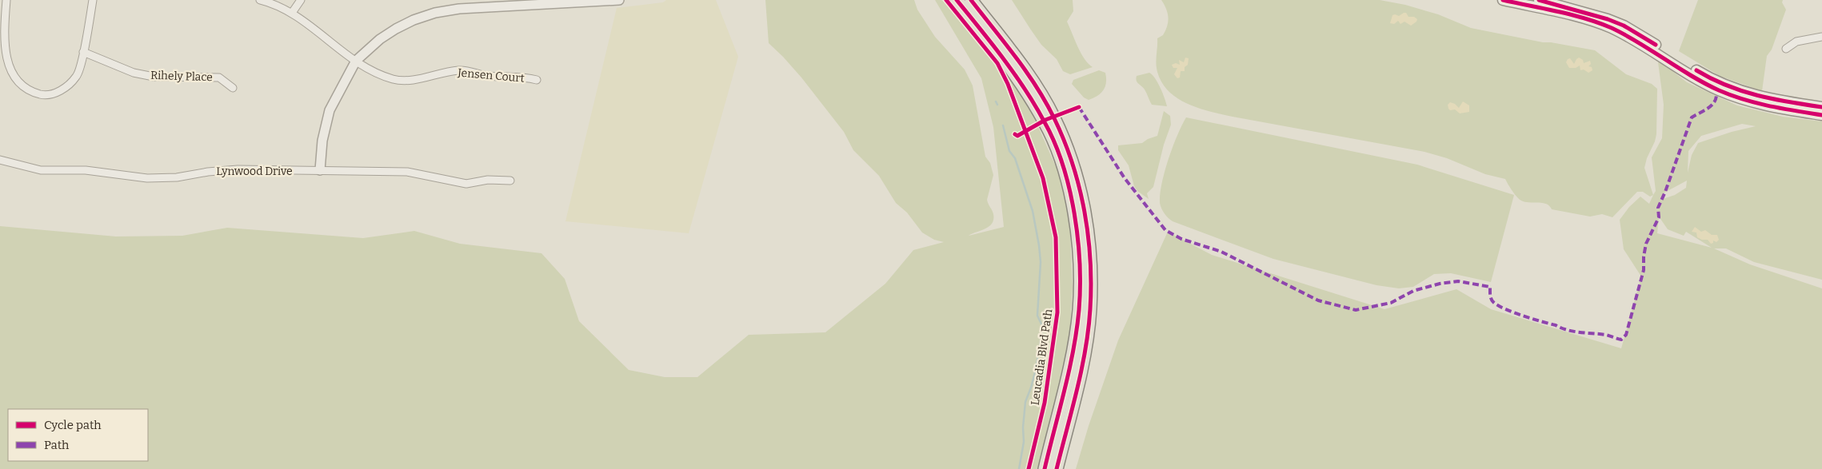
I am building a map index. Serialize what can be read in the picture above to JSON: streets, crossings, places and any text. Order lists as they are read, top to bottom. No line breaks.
{"streets":{"street":["Jensen Court","Rihely Place","Lynwood Drive"],"cycle path":["Leucadia Blvd Path"]},"legend":["Cycle path","Path"]}
